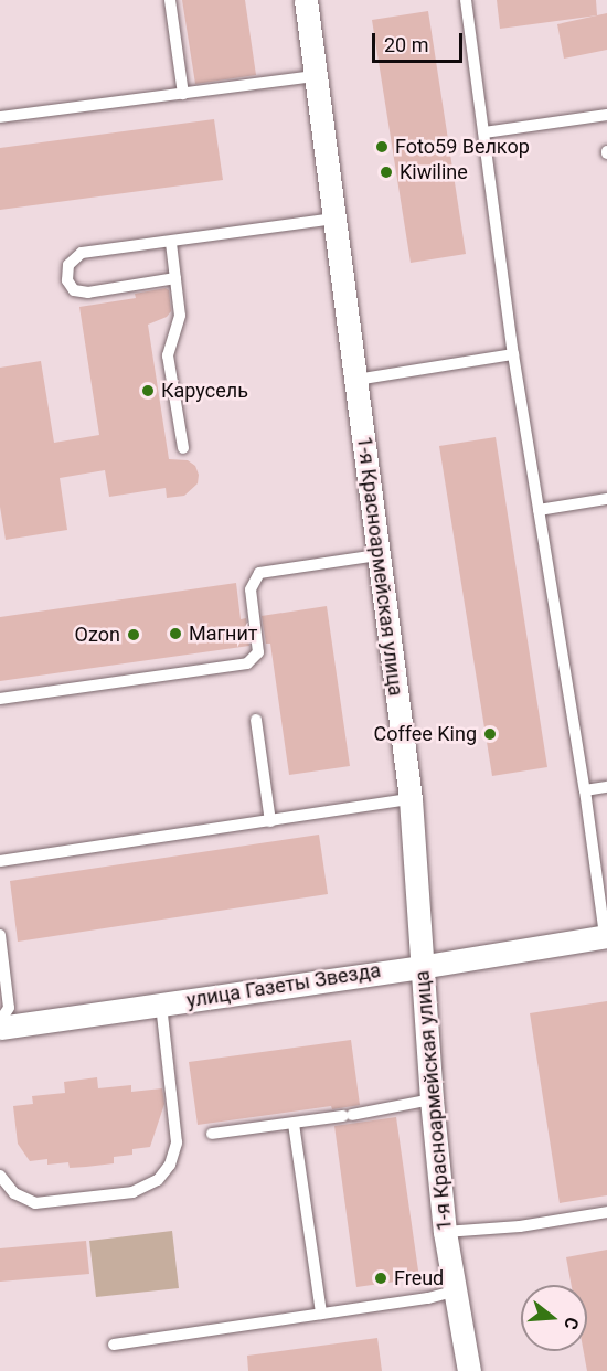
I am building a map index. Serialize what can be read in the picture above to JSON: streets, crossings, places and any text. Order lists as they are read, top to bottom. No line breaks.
{"streets":{"street":["1-я Красноармейская улица","улица Газеты Звезда"]},"crossings":[["1-я Красноармейская улица","улица Газеты Звезда"]],"places":["Foto59 Велкор","Kiwiline","Карусель","Магнит","Ozon","Coffee King","Freud"],"scale_bar":"20 m","north":"right"}
